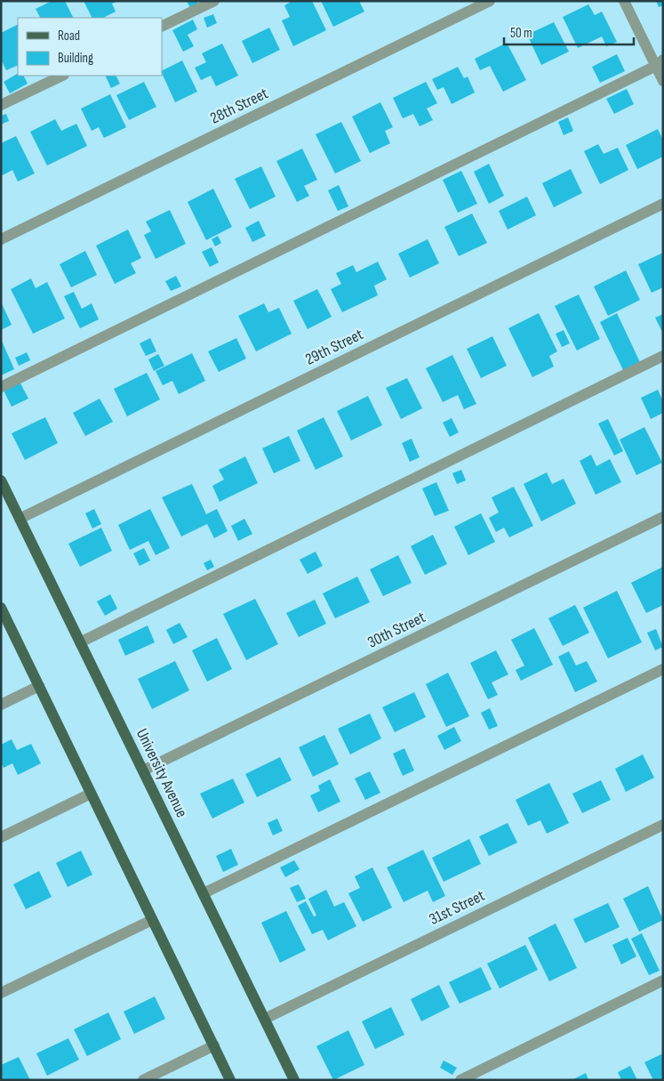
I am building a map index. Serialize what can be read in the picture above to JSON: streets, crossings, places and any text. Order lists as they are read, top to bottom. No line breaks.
{"streets":{"main road":["University Avenue"],"street":["28th Street","29th Street","30th Street","31st Street"]},"crossings":[["29th Street","University Avenue"],["30th Street","University Avenue"],["University Avenue","31st Street"]],"legend":["Road","Building"],"scale_bar":"50 m"}
